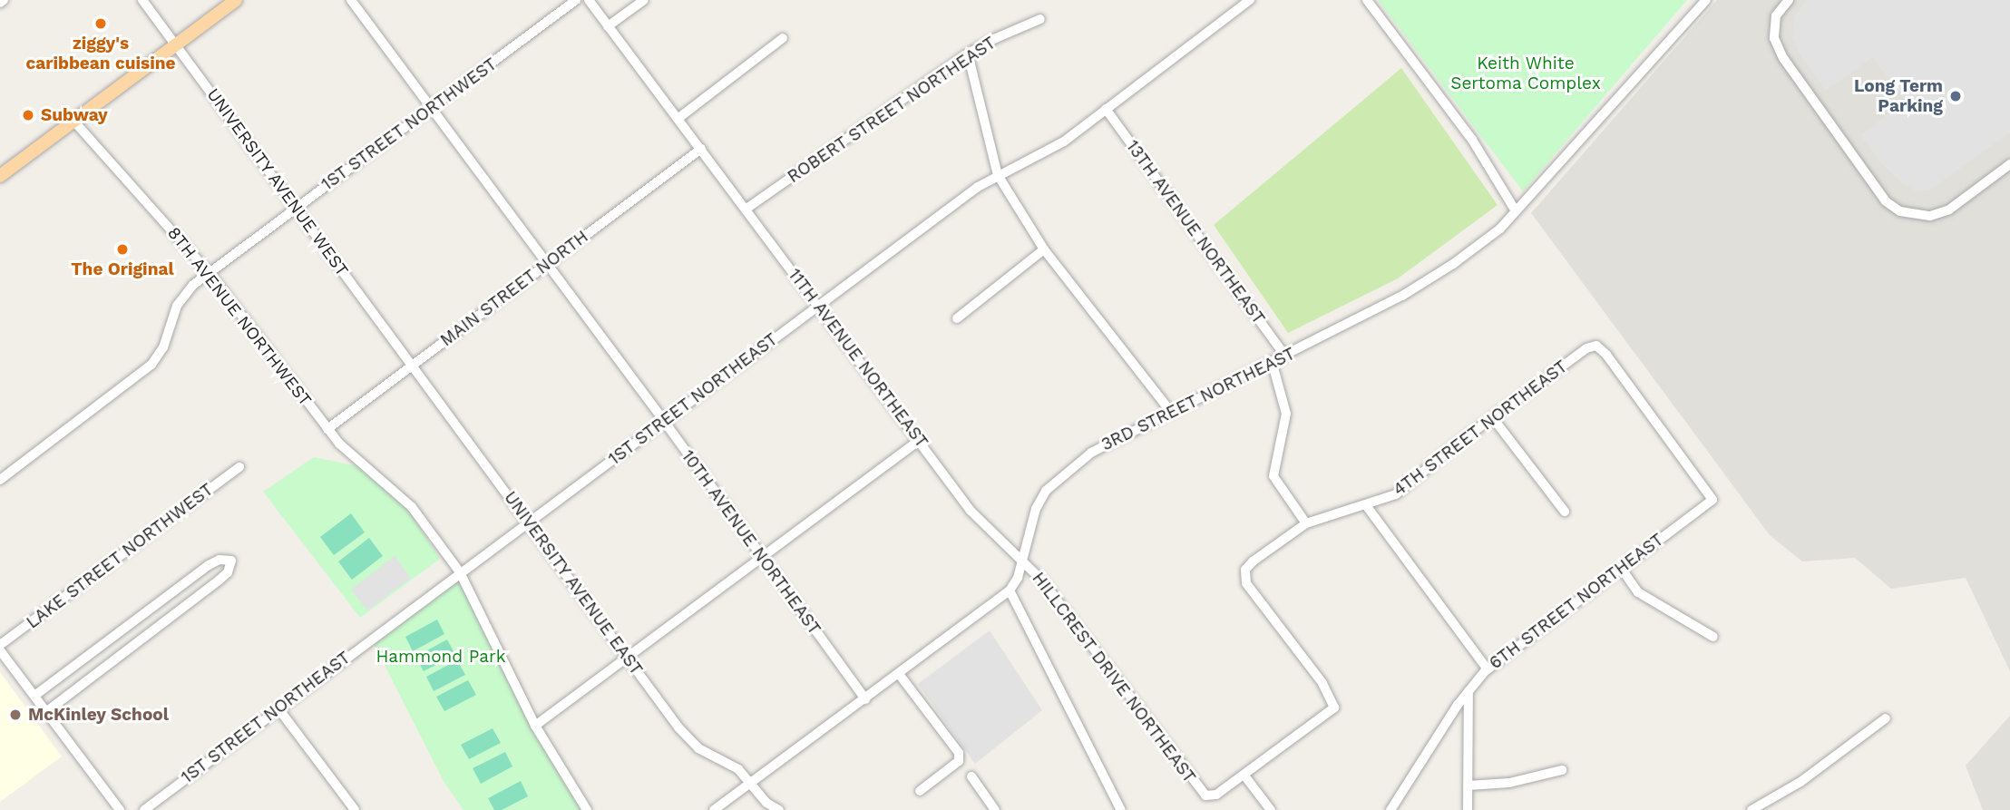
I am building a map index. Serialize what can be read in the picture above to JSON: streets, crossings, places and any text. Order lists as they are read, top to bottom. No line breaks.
{"streets":{"street":["ROBERT STREET NORTHEAST","1ST STREET NORTHWEST","UNIVERSITY AVENUE WEST","13TH AVENUE NORTHEAST","MAIN STREET NORTH","8TH AVENUE NORTHWEST","11TH AVENUE NORTHEAST","1ST STREET NORTHEAST","3RD STREET NORTHEAST","4TH STREET NORTHEAST","10TH AVENUE NORTHEAST","LAKE STREET NORTHWEST","UNIVERSITY AVENUE EAST","6TH STREET NORTHEAST","HILLCREST DRIVE NORTHEAST"]},"crossings":[["ROBERT STREET NORTHEAST","11TH AVENUE NORTHEAST"],["1ST STREET NORTHWEST","UNIVERSITY AVENUE WEST"],["1ST STREET NORTHWEST","8TH AVENUE NORTHWEST"],["1ST STREET NORTHWEST","10TH AVENUE NORTHEAST"],["UNIVERSITY AVENUE WEST","MAIN STREET NORTH"],["UNIVERSITY AVENUE WEST","UNIVERSITY AVENUE EAST"],["13TH AVENUE NORTHEAST","1ST STREET NORTHEAST"],["13TH AVENUE NORTHEAST","3RD STREET NORTHEAST"],["MAIN STREET NORTH","8TH AVENUE NORTHWEST"],["MAIN STREET NORTH","11TH AVENUE NORTHEAST"],["MAIN STREET NORTH","10TH AVENUE NORTHEAST"],["MAIN STREET NORTH","UNIVERSITY AVENUE EAST"],["8TH AVENUE NORTHWEST","1ST STREET NORTHEAST"],["11TH AVENUE NORTHEAST","1ST STREET NORTHEAST"],["11TH AVENUE NORTHEAST","3RD STREET NORTHEAST"],["11TH AVENUE NORTHEAST","HILLCREST DRIVE NORTHEAST"],["1ST STREET NORTHEAST","10TH AVENUE NORTHEAST"],["1ST STREET NORTHEAST","UNIVERSITY AVENUE EAST"],["3RD STREET NORTHEAST","10TH AVENUE NORTHEAST"],["3RD STREET NORTHEAST","UNIVERSITY AVENUE EAST"],["3RD STREET NORTHEAST","HILLCREST DRIVE NORTHEAST"],["4TH STREET NORTHEAST","6TH STREET NORTHEAST"],["4TH STREET NORTHEAST","HILLCREST DRIVE NORTHEAST"]],"parks":["Keith White Sertoma Complex","Hammond Park"],"places":["ziggy's caribbean cuisine","Long Term Parking","Subway","The Original","McKinley School"]}
